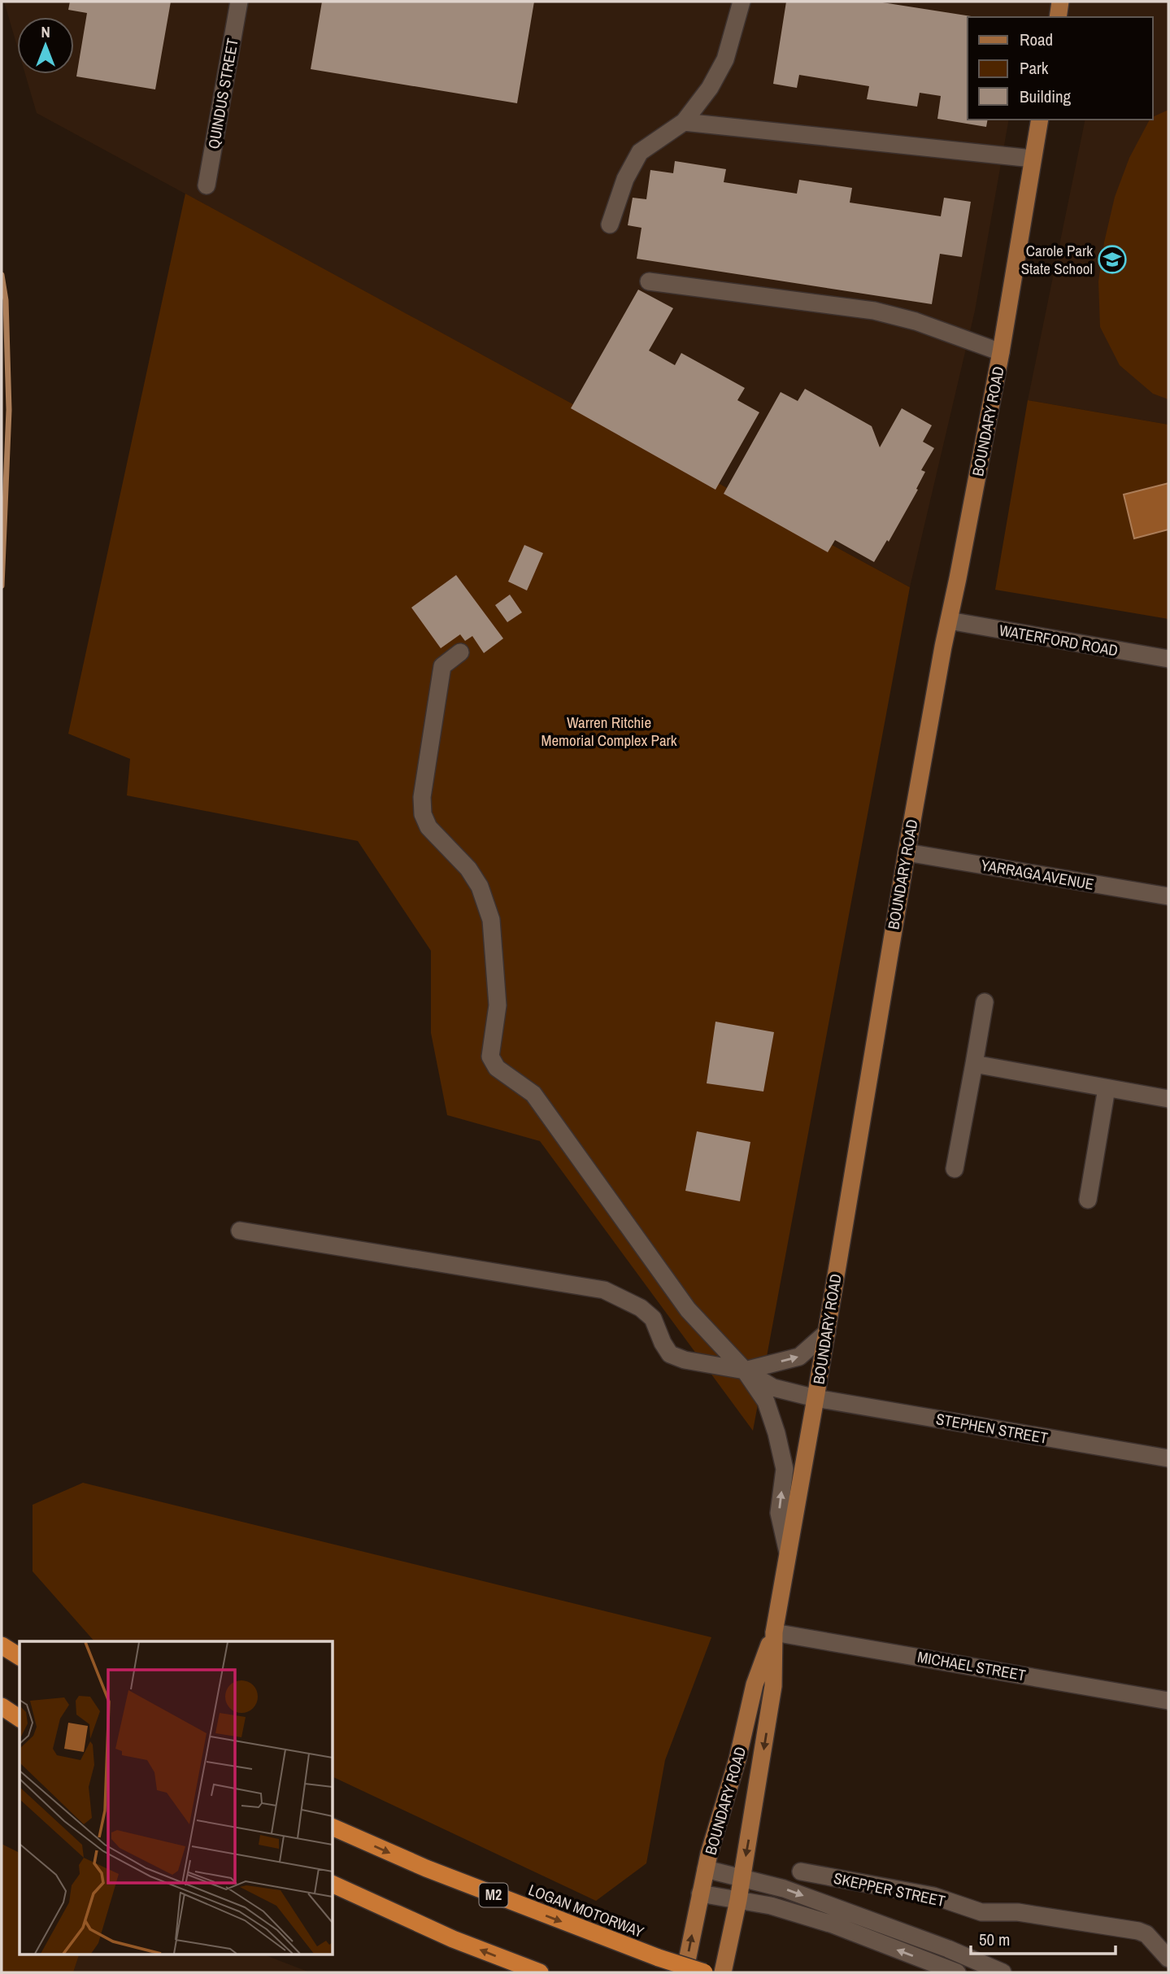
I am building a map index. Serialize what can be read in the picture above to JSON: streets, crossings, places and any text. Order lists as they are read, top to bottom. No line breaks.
{"streets":{"highway":["M2","LOGAN MOTORWAY"],"main road":["BOUNDARY ROAD"],"street":["QUINDUS STREET","WATERFORD ROAD","YARRAGA AVENUE","STEPHEN STREET","MICHAEL STREET","SKEPPER STREET"]},"crossings":[["BOUNDARY ROAD","WATERFORD ROAD"],["BOUNDARY ROAD","YARRAGA AVENUE"],["BOUNDARY ROAD","STEPHEN STREET"],["BOUNDARY ROAD","MICHAEL STREET"]],"parks":["Warren Ritchie Memorial Complex Park"],"places":{"school or university":["Carole Park State School"]},"legend":["Road","Park","Building"],"scale_bar":"50 m","north":"top"}
